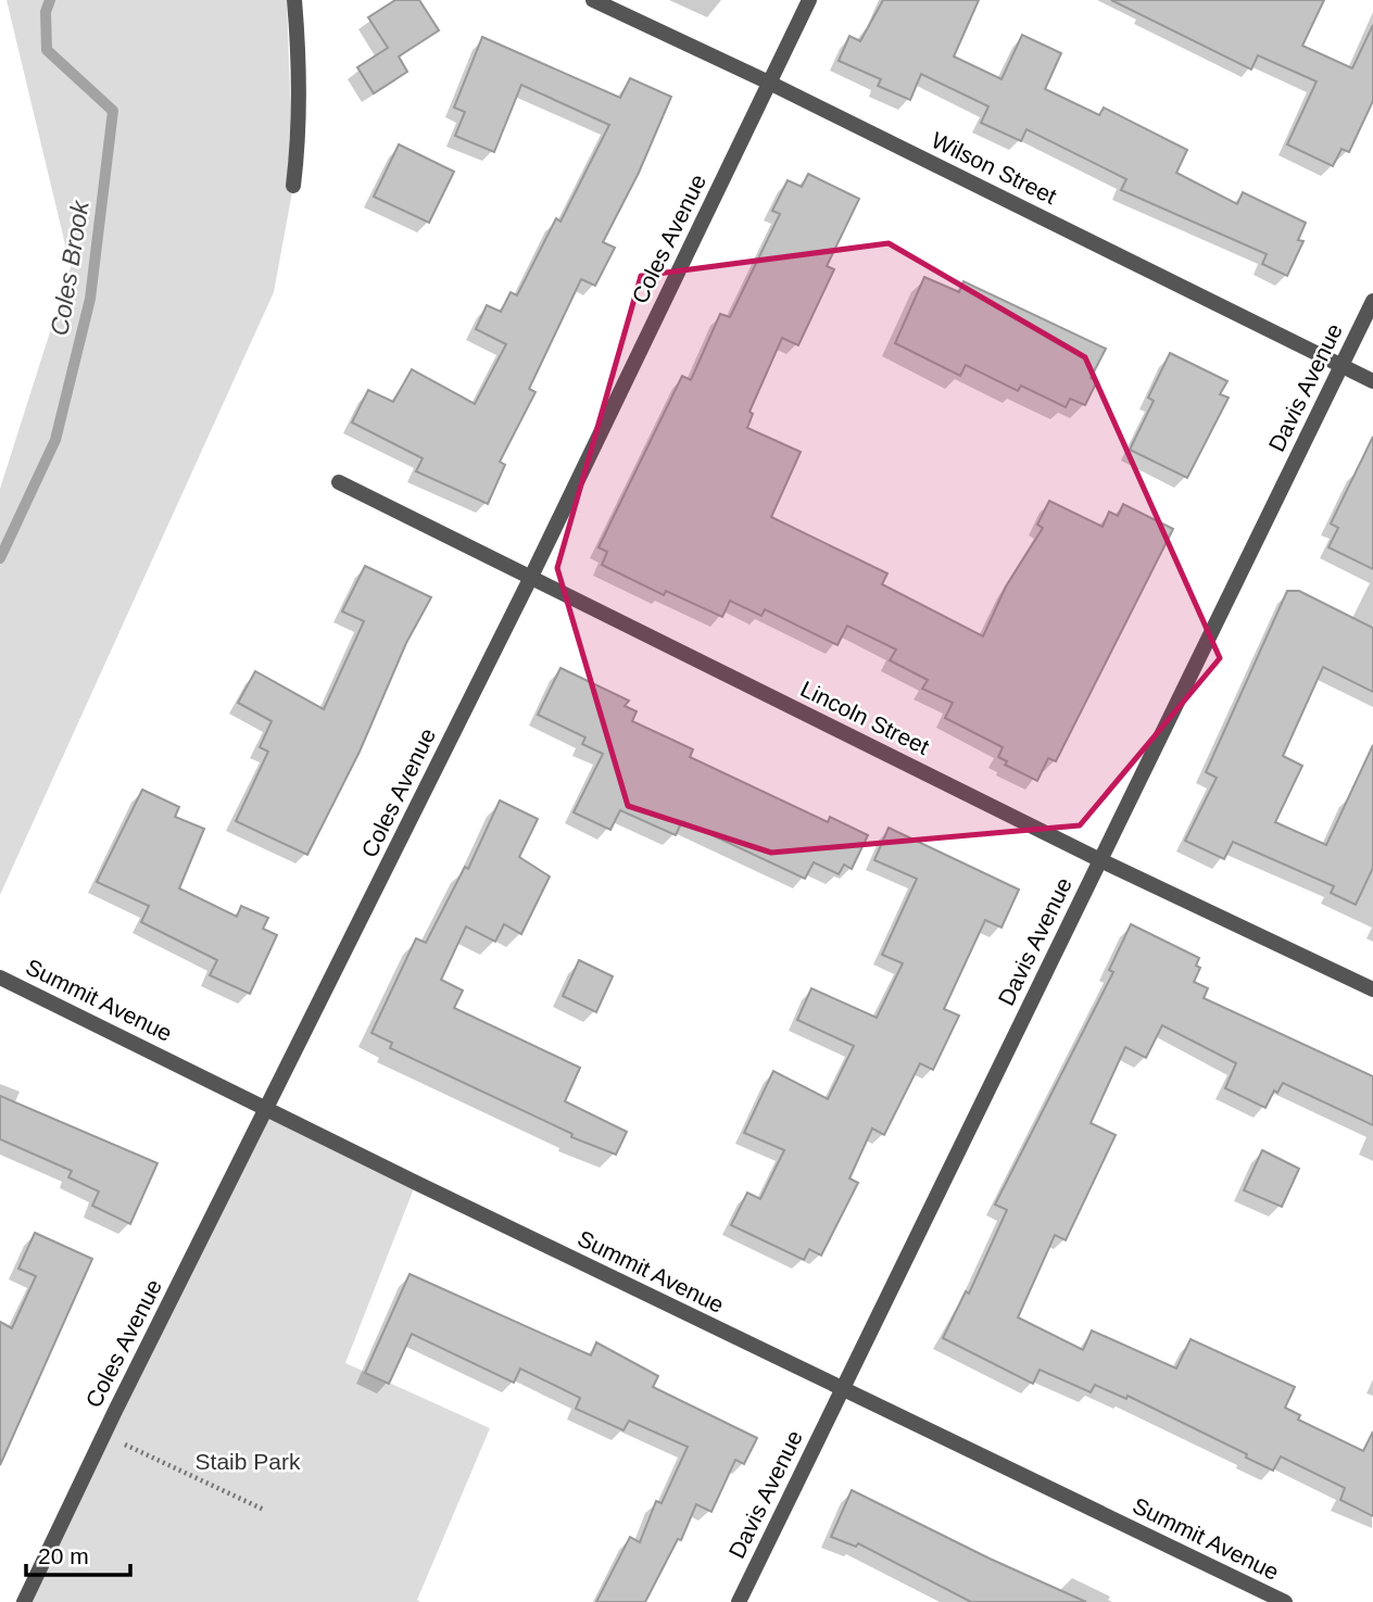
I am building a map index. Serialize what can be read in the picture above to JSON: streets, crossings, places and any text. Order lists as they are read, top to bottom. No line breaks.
{"streets":{"street":["Wilson Street","Coles Avenue","Davis Avenue","Lincoln Street","Summit Avenue"]},"crossings":[["Wilson Street","Coles Avenue"],["Wilson Street","Davis Avenue"],["Coles Avenue","Lincoln Street"],["Coles Avenue","Summit Avenue"],["Davis Avenue","Lincoln Street"],["Davis Avenue","Summit Avenue"]],"water":["Coles Brook"],"parks":["Staib Park"],"scale_bar":"20 m"}
